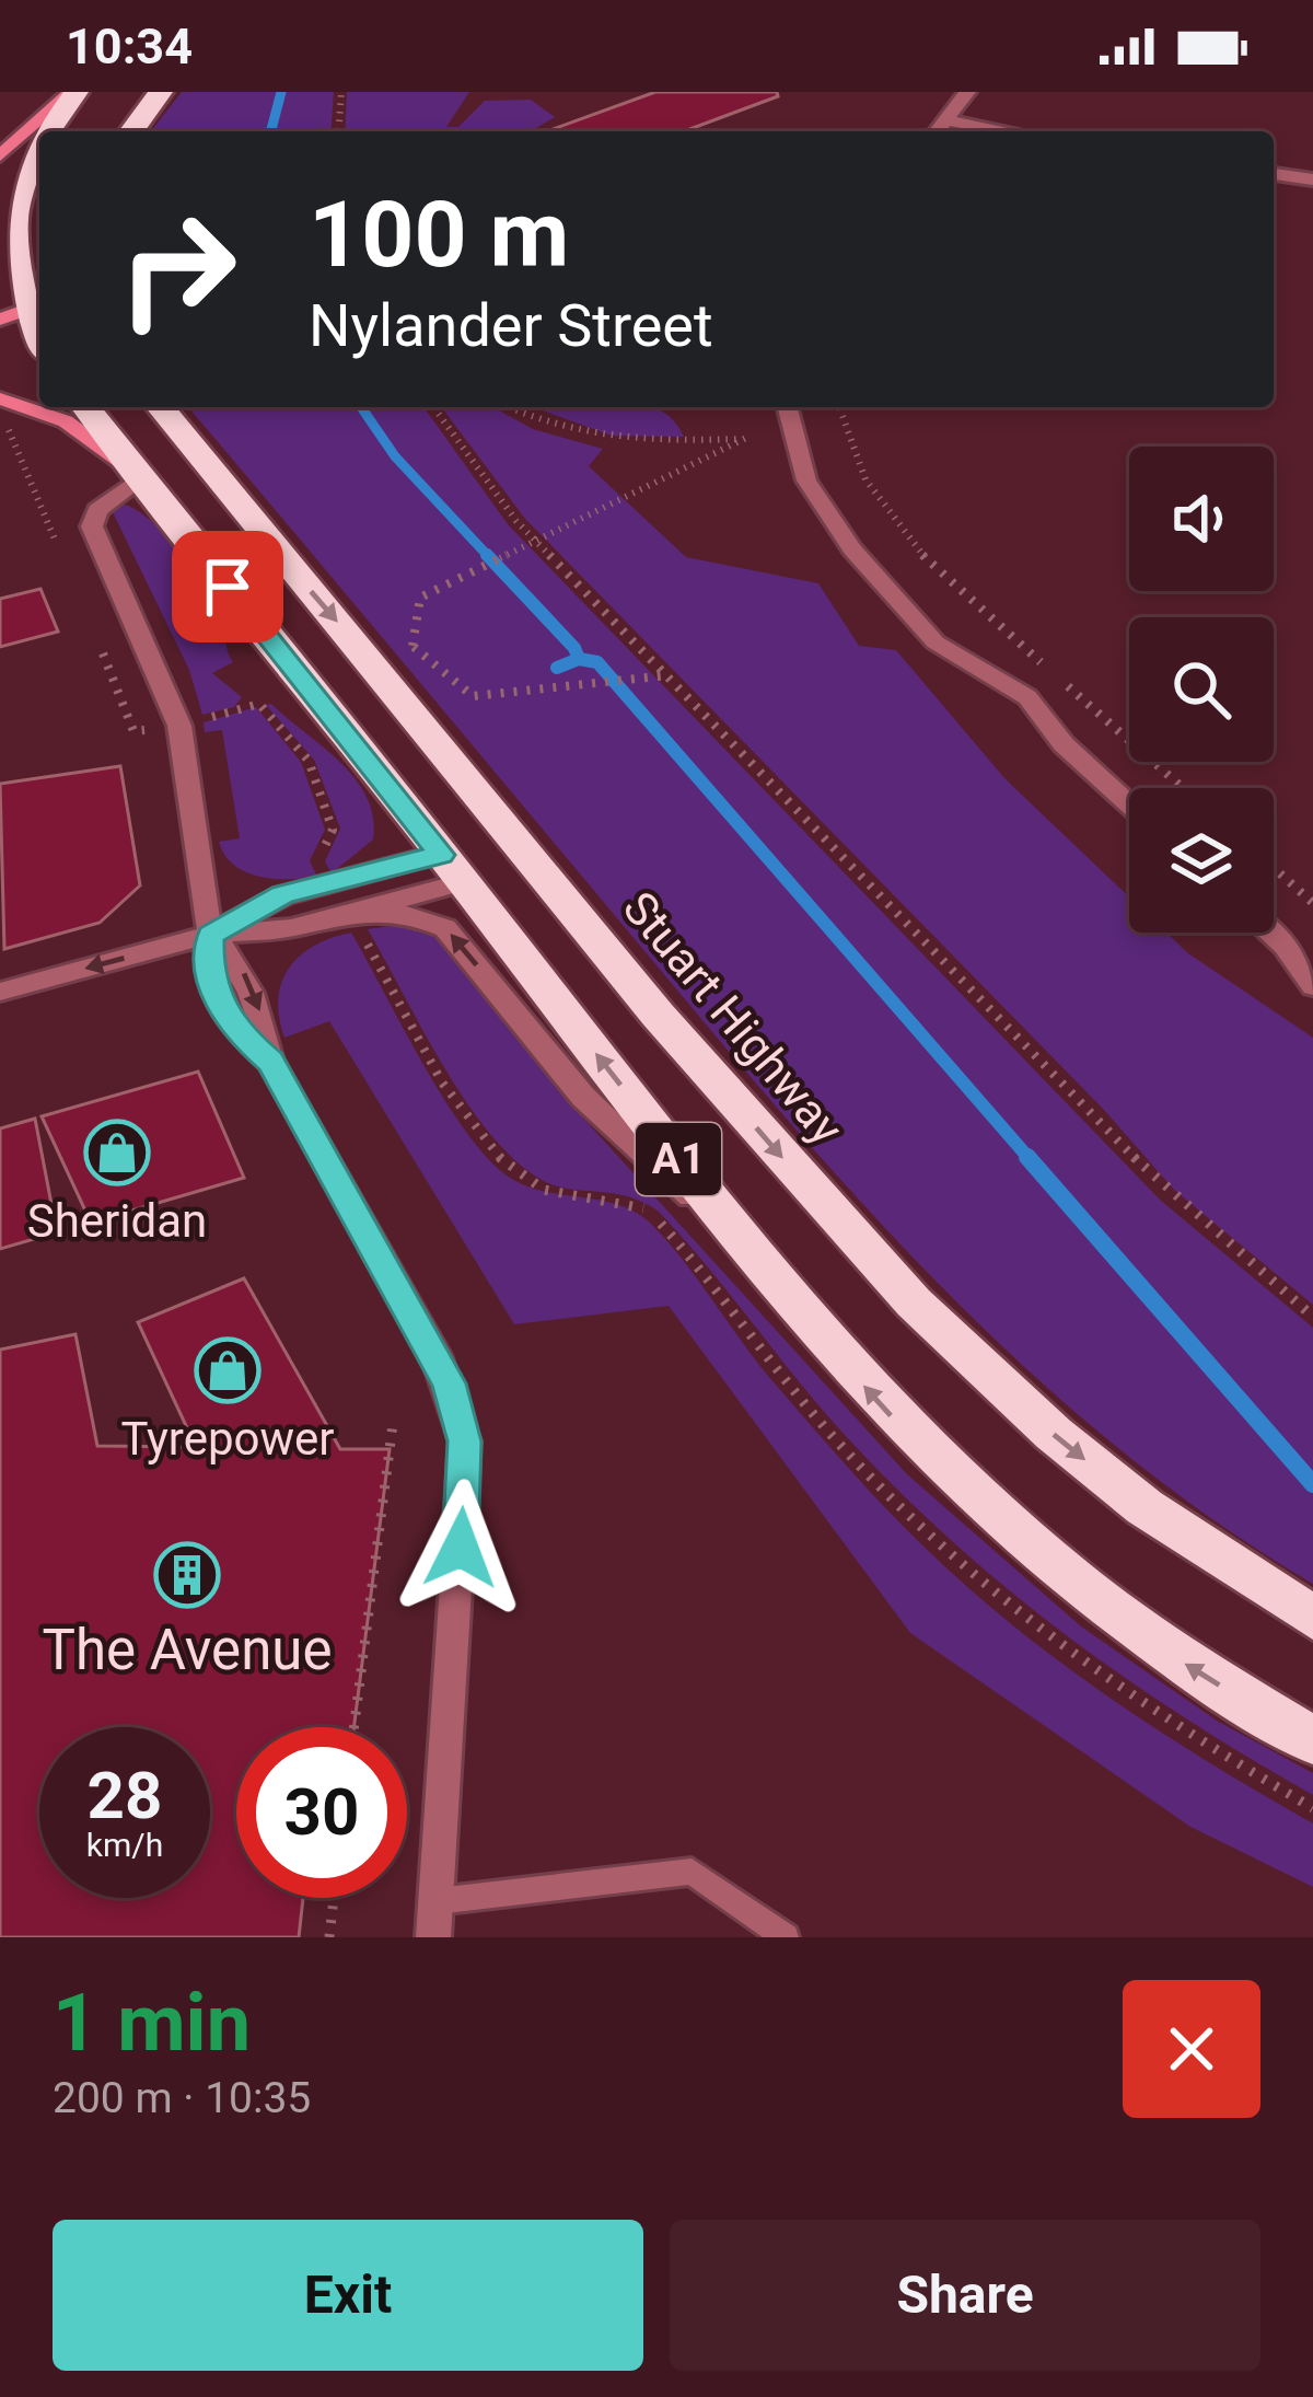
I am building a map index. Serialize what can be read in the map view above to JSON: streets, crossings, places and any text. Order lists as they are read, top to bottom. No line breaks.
{"streets":{"highway":["Stuart Highway","A1"]},"places":{"shop":["Sheridan","Tyrepower"],"building":["The Avenue"]},"page":{"status":"10:34","turn":["100 m","Nylander Street"],"speed":"28 km/h","limit":"30","heading":["1 min","200 m · 10:35"],"buttons":["Exit","Share"]}}
